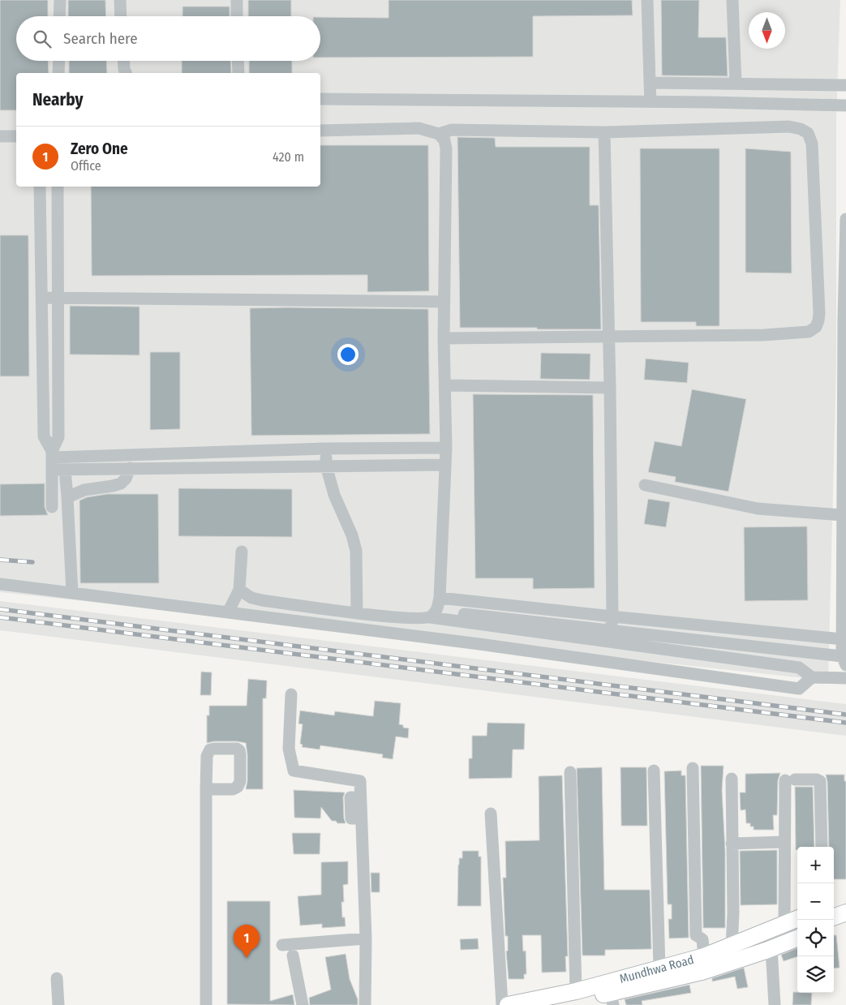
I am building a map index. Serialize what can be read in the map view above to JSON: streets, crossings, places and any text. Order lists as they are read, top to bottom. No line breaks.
{"streets":{"main road":["Mundhwa Road"]},"north":"bottom","page":{"search":"Search here","heading":"Nearby","list":[{"mark":"1","name":"Zero One","note":"Office","value":"420 m"}],"map_buttons":["+","−"],"pins":"1"}}
